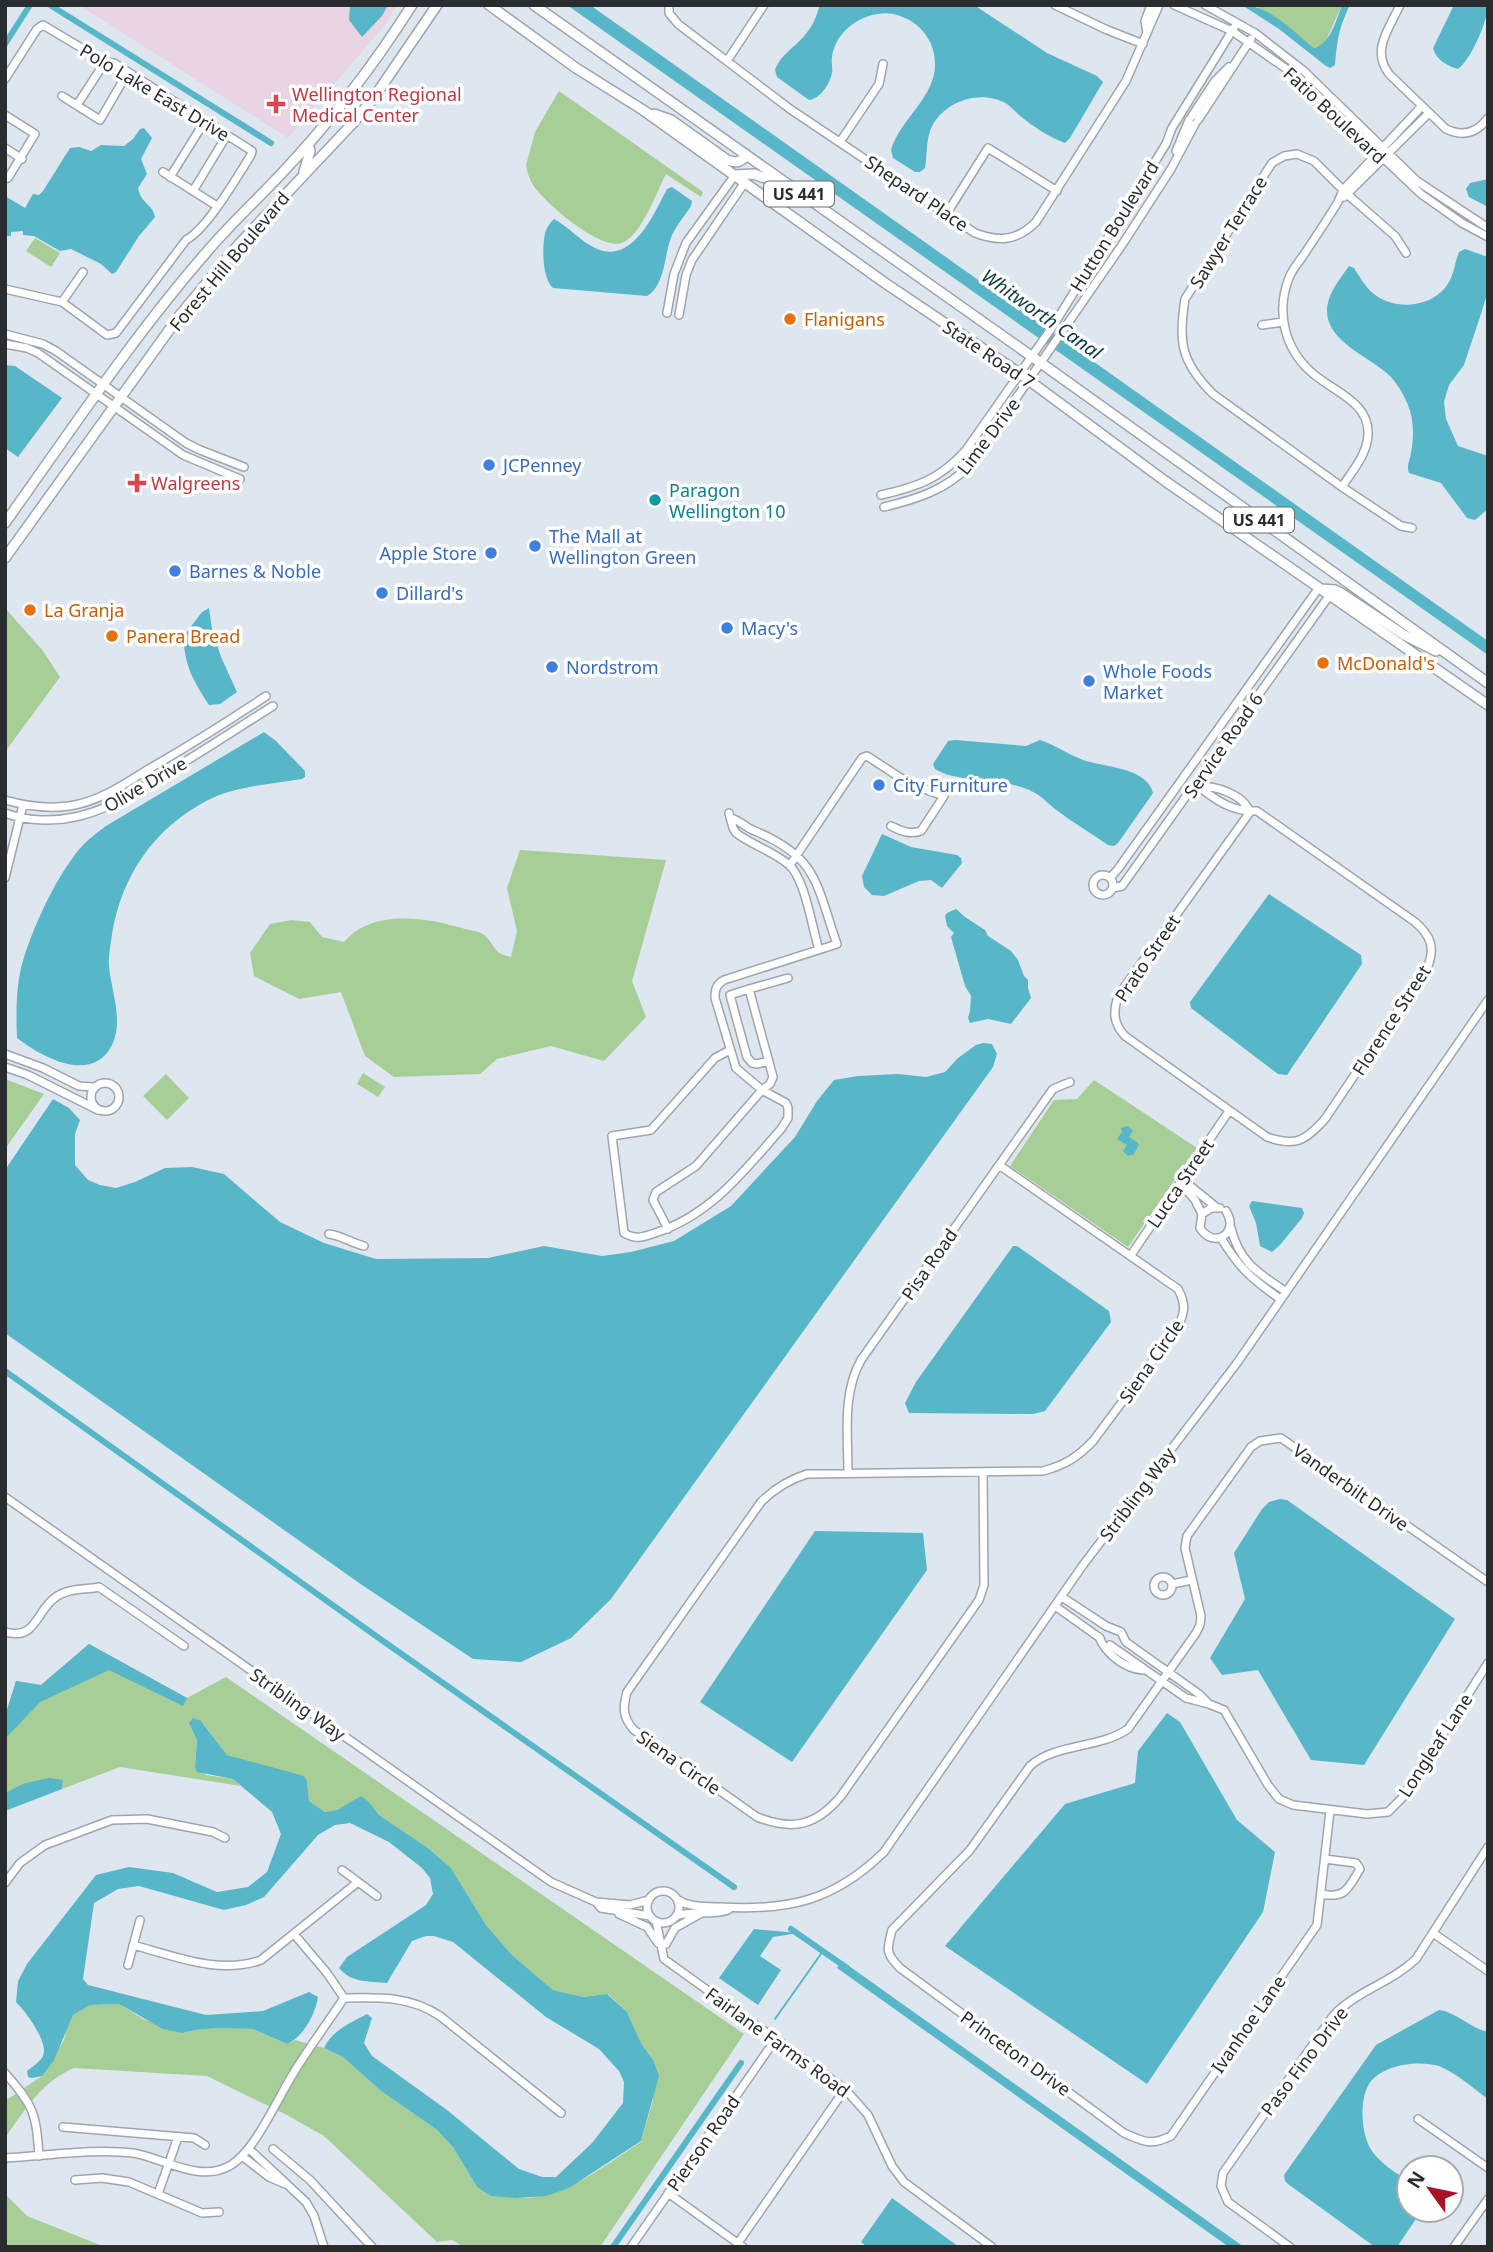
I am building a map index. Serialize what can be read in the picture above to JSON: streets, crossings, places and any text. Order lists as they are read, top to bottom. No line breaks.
{"streets":{"main road":["US 441","Forest Hill Boulevard","State Road 7"],"street":["Polo Lake East Drive","Fatio Boulevard","Shepard Place","Hutton Boulevard","Sawyer Terrace","Lime Drive","Service Road 6","Olive Drive","Prato Street","Florence Street","Lucca Street","Pisa Road","Siena Circle","Vanderbilt Drive","Stribling Way","Longleaf Lane","Ivanhoe Lane","Fairlane Farms Road","Princeton Drive","Paso Fino Drive","Pierson Road"]},"crossings":[["Fatio Boulevard","Hutton Boulevard"],["Hutton Boulevard","State Road 7"],["Hutton Boulevard","Lime Drive"],["State Road 7","Lime Drive"],["State Road 7","Service Road 6"],["Service Road 6","Florence Street"],["Prato Street","Florence Street"],["Prato Street","Lucca Street"],["Florence Street","Lucca Street"],["Lucca Street","Siena Circle"],["Pisa Road","Siena Circle"],["Vanderbilt Drive","Princeton Drive"],["Stribling Way","Fairlane Farms Road"],["Longleaf Lane","Ivanhoe Lane"],["Ivanhoe Lane","Princeton Drive"],["Fairlane Farms Road","Pierson Road"]],"water":["Whitworth Canal"],"places":{"health":["Wellington Regional Medical Center","Walgreens"],"other":["Flanigans","JCPenney","Paragon Wellington 10","The Mall at Wellington Green","Apple Store","Barnes & Noble","Dillard's","La Granja","Macy's","Panera Bread","McDonald's","Nordstrom","Whole Foods Market","City Furniture"]},"north":"top left"}
